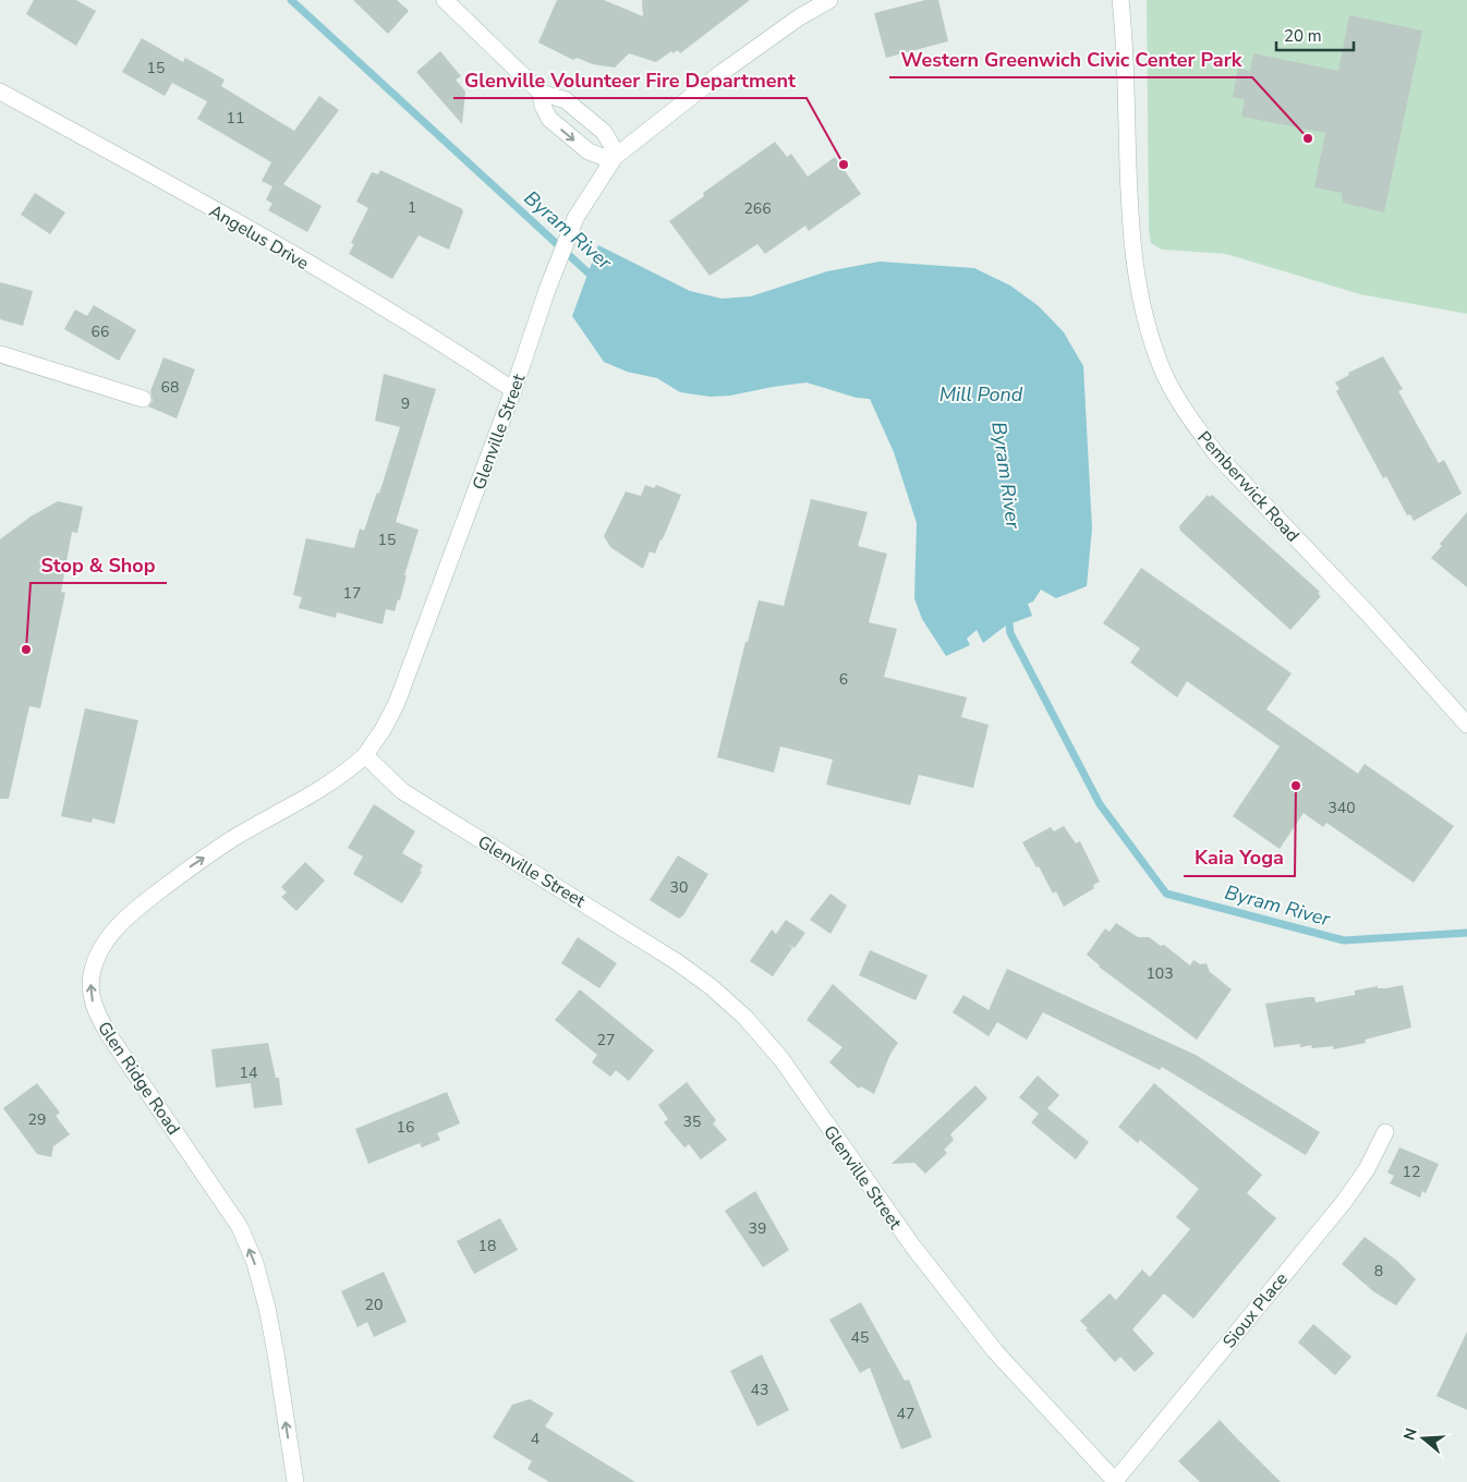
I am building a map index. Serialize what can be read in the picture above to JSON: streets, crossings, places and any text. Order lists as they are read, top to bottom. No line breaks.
{"streets":{"street":["Angelus Drive","Glenville Street","Pemberwick Road","Glen Ridge Road","Sioux Place"]},"crossings":[["Angelus Drive","Glenville Street"],["Glenville Street","Glen Ridge Road"],["Glenville Street","Sioux Place"]],"water":["Byram River","Mill Pond"],"places":["Western Greenwich Civic Center Park","Glenville Volunteer Fire Department","Stop & Shop","Kaia Yoga"],"house_numbers":["15","11","1","266","66","68","9","15","17","6","340","30","103","27","14","29","35","16","12","39","18","8","20","45","43","47","4"],"scale_bar":"20 m","north":"left"}
